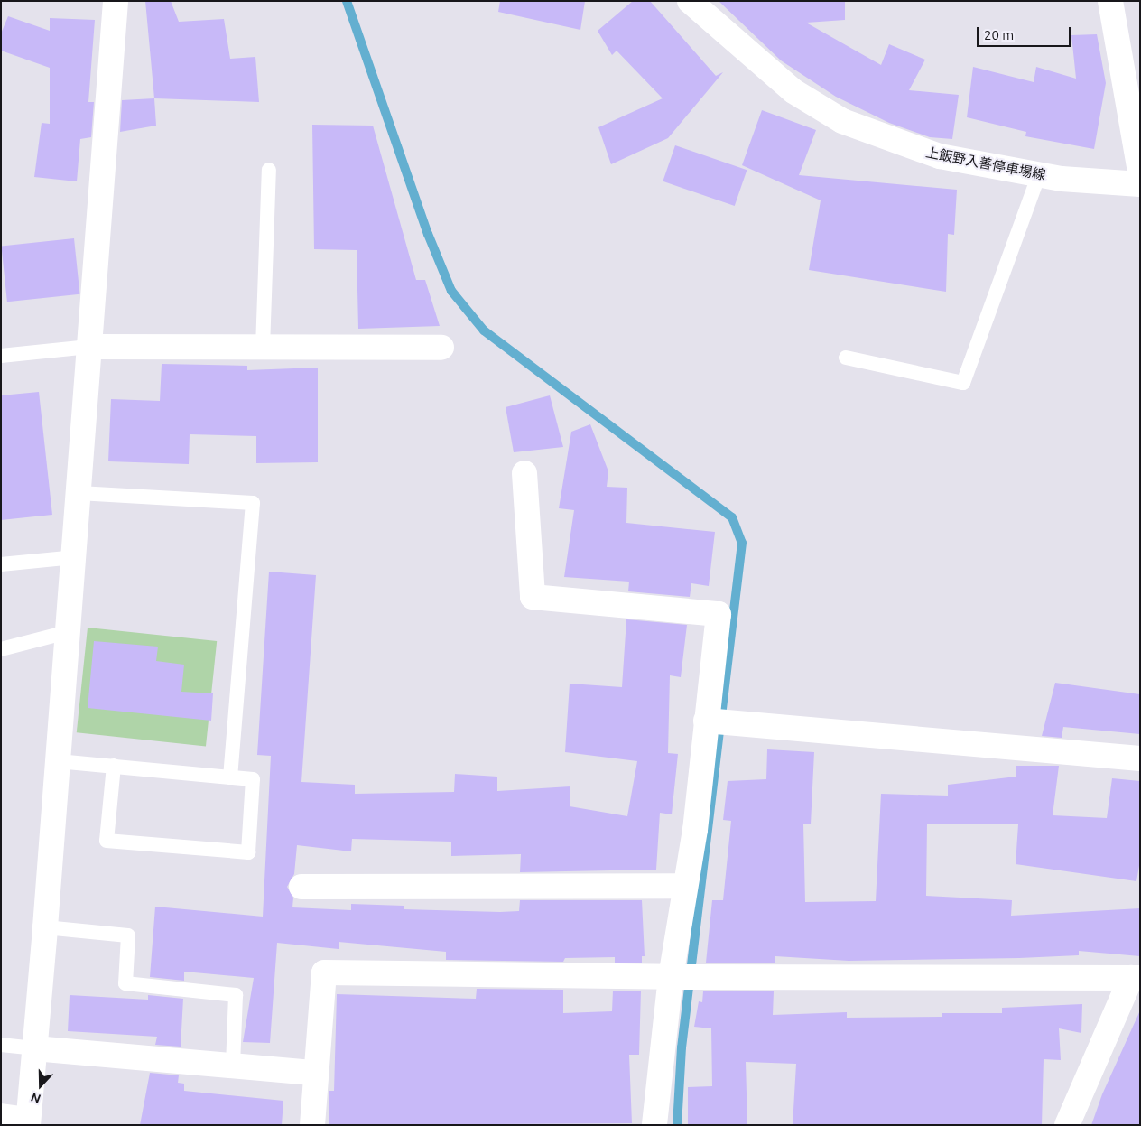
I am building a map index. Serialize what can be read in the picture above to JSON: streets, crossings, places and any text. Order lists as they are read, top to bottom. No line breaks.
{"streets":{"street":["上飯野入善停車場線"]},"scale_bar":"20 m","north":"bottom"}
